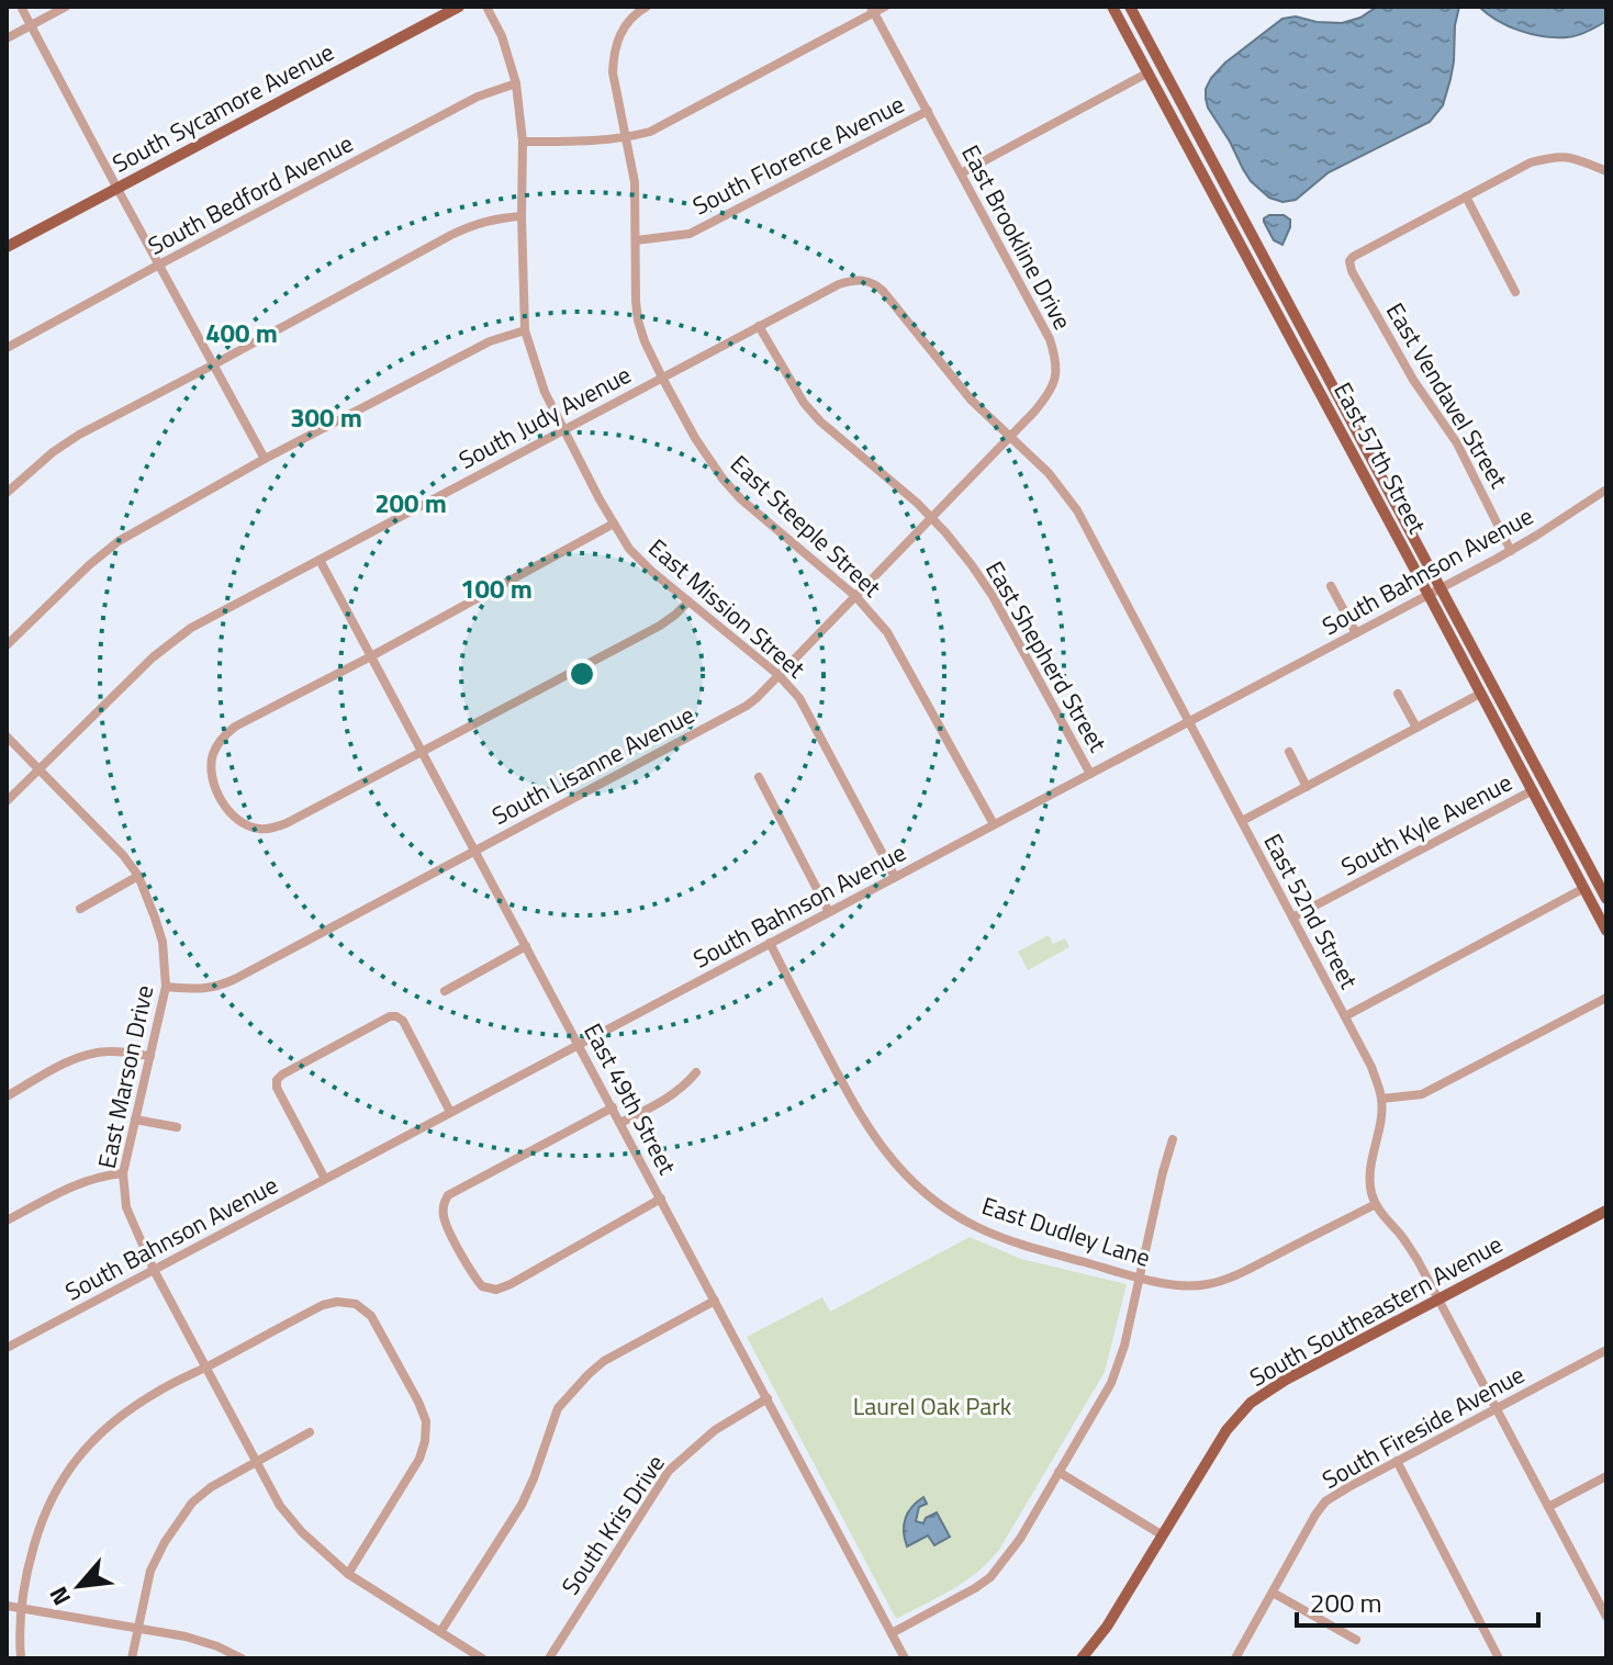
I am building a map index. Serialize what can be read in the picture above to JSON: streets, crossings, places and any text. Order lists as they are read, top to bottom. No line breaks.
{"streets":{"main road":["South Sycamore Avenue","East 57th Street","South Southeastern Avenue"],"street":["South Florence Avenue","South Bedford Avenue","East Brookline Drive","East Vendavel Street","South Judy Avenue","East Steeple Street","South Bahnson Avenue","East Mission Street","East Shepherd Street","South Lisanne Avenue","South Kyle Avenue","East 52nd Street","East Marson Drive","East 49th Street","East Dudley Lane","South Fireside Avenue","South Kris Drive"]},"crossings":[["South Florence Avenue","East Brookline Drive"],["South Florence Avenue","East Steeple Street"],["South Bedford Avenue","East Mission Street"],["East Brookline Drive","South Lisanne Avenue"],["East Brookline Drive","East 52nd Street"],["East Vendavel Street","South Bahnson Avenue"],["South Judy Avenue","East Steeple Street"],["South Judy Avenue","East Mission Street"],["South Judy Avenue","East Shepherd Street"],["South Judy Avenue","East 52nd Street"],["South Judy Avenue","East Marson Drive"],["South Judy Avenue","East 49th Street"],["East 57th Street","South Bahnson Avenue"],["East 57th Street","South Kyle Avenue"],["East Steeple Street","South Bahnson Avenue"],["East Steeple Street","South Lisanne Avenue"],["South Bahnson Avenue","East Mission Street"],["South Bahnson Avenue","East Shepherd Street"],["South Bahnson Avenue","East 52nd Street"],["South Bahnson Avenue","East Marson Drive"],["South Bahnson Avenue","East 49th Street"],["South Bahnson Avenue","East Dudley Lane"],["East Mission Street","South Lisanne Avenue"],["East Shepherd Street","South Lisanne Avenue"],["South Lisanne Avenue","East Marson Drive"],["South Lisanne Avenue","East 49th Street"],["South Kyle Avenue","East 52nd Street"],["East 52nd Street","East Dudley Lane"],["East 49th Street","South Kris Drive"]],"parks":["Laurel Oak Park"],"scale_bar":"200 m","north":"bottom left","rings":["400 m","300 m","200 m","100 m"]}
